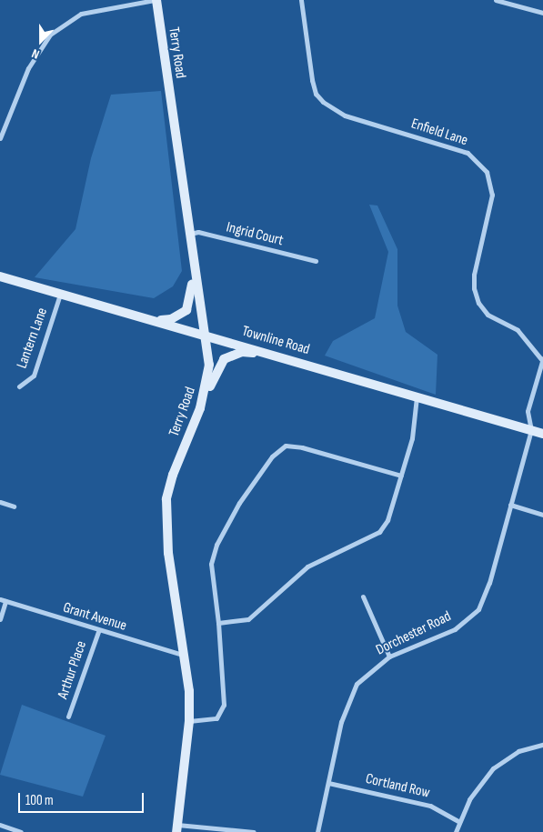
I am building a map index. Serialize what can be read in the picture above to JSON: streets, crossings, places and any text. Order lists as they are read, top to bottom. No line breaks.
{"streets":{"street":["Terry Road","Enfield Lane","Ingrid Court","Lantern Lane","Townline Road","Grant Avenue","Dorchester Road","Arthur Place","Cortland Row"]},"crossings":[["Terry Road","Ingrid Court"],["Terry Road","Townline Road"],["Terry Road","Grant Avenue"],["Lantern Lane","Townline Road"],["Townline Road","Dorchester Road"],["Grant Avenue","Arthur Place"],["Dorchester Road","Cortland Row"]],"scale_bar":"100 m","north":"bottom"}
